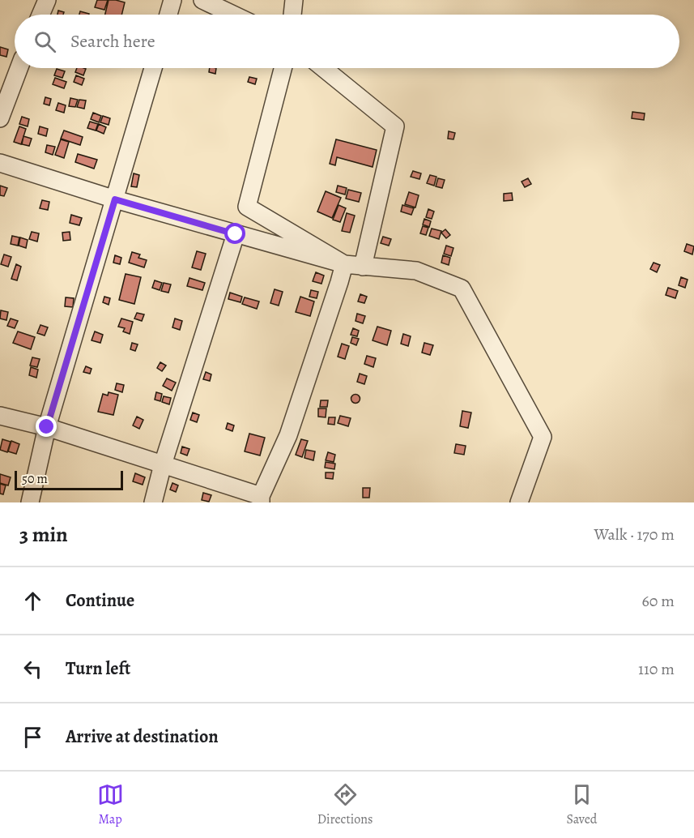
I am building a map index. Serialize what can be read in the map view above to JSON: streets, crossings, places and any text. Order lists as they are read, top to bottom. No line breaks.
{"scale_bar":"50 m","page":{"search":"Search here","scale":"50 m","heading":["3 min","Walk · 170 m"],"list":[["Continue","60 m"],["Turn left","110 m"],"Arrive at destination"],"nav":["Map","Directions","Saved"]}}
